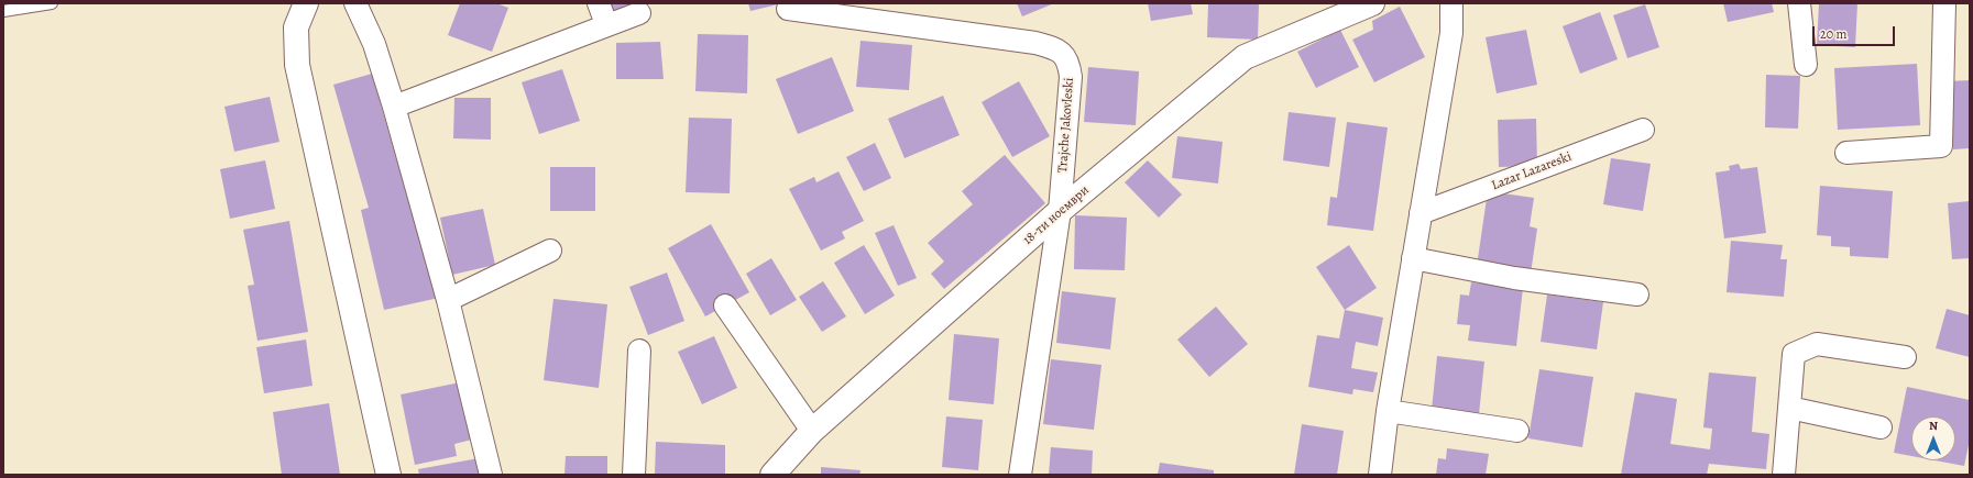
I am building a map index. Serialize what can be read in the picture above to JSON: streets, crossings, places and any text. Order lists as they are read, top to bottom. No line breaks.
{"streets":{"street":["Trajche Jakovleski","Lazar Lazareski","18-ти ноември"]},"crossings":[["Trajche Jakovleski","18-ти ноември"]],"scale_bar":"20 m","north":"top"}
